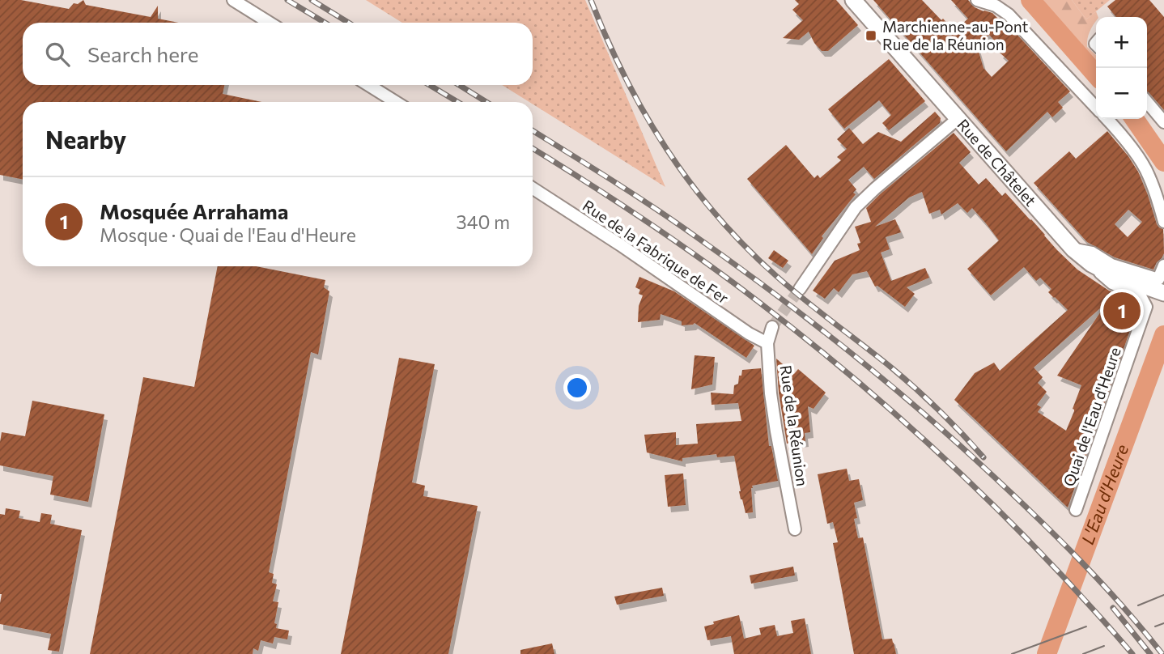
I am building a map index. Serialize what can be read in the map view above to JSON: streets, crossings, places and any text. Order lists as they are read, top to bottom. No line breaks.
{"streets":{"main road":["Rue de Châtelet"],"street":["Rue de la Fabrique de Fer","Quai de l'Eau d'Heure","Rue de la Réunion"]},"crossings":[["Rue de Châtelet","Quai de l'Eau d'Heure"],["Rue de la Fabrique de Fer","Rue de la Réunion"]],"water":["L'Eau d'Heure"],"places":{"transit":["Marchienne-au-Pont Rue de la Réunion"]},"page":{"map_buttons":["+","−"],"search":"Search here","heading":"Nearby","list":[{"mark":"1","name":"Mosquée Arrahama","note":"Mosque · Quai de l'Eau d'Heure","value":"340 m"}],"pins":"1"}}
